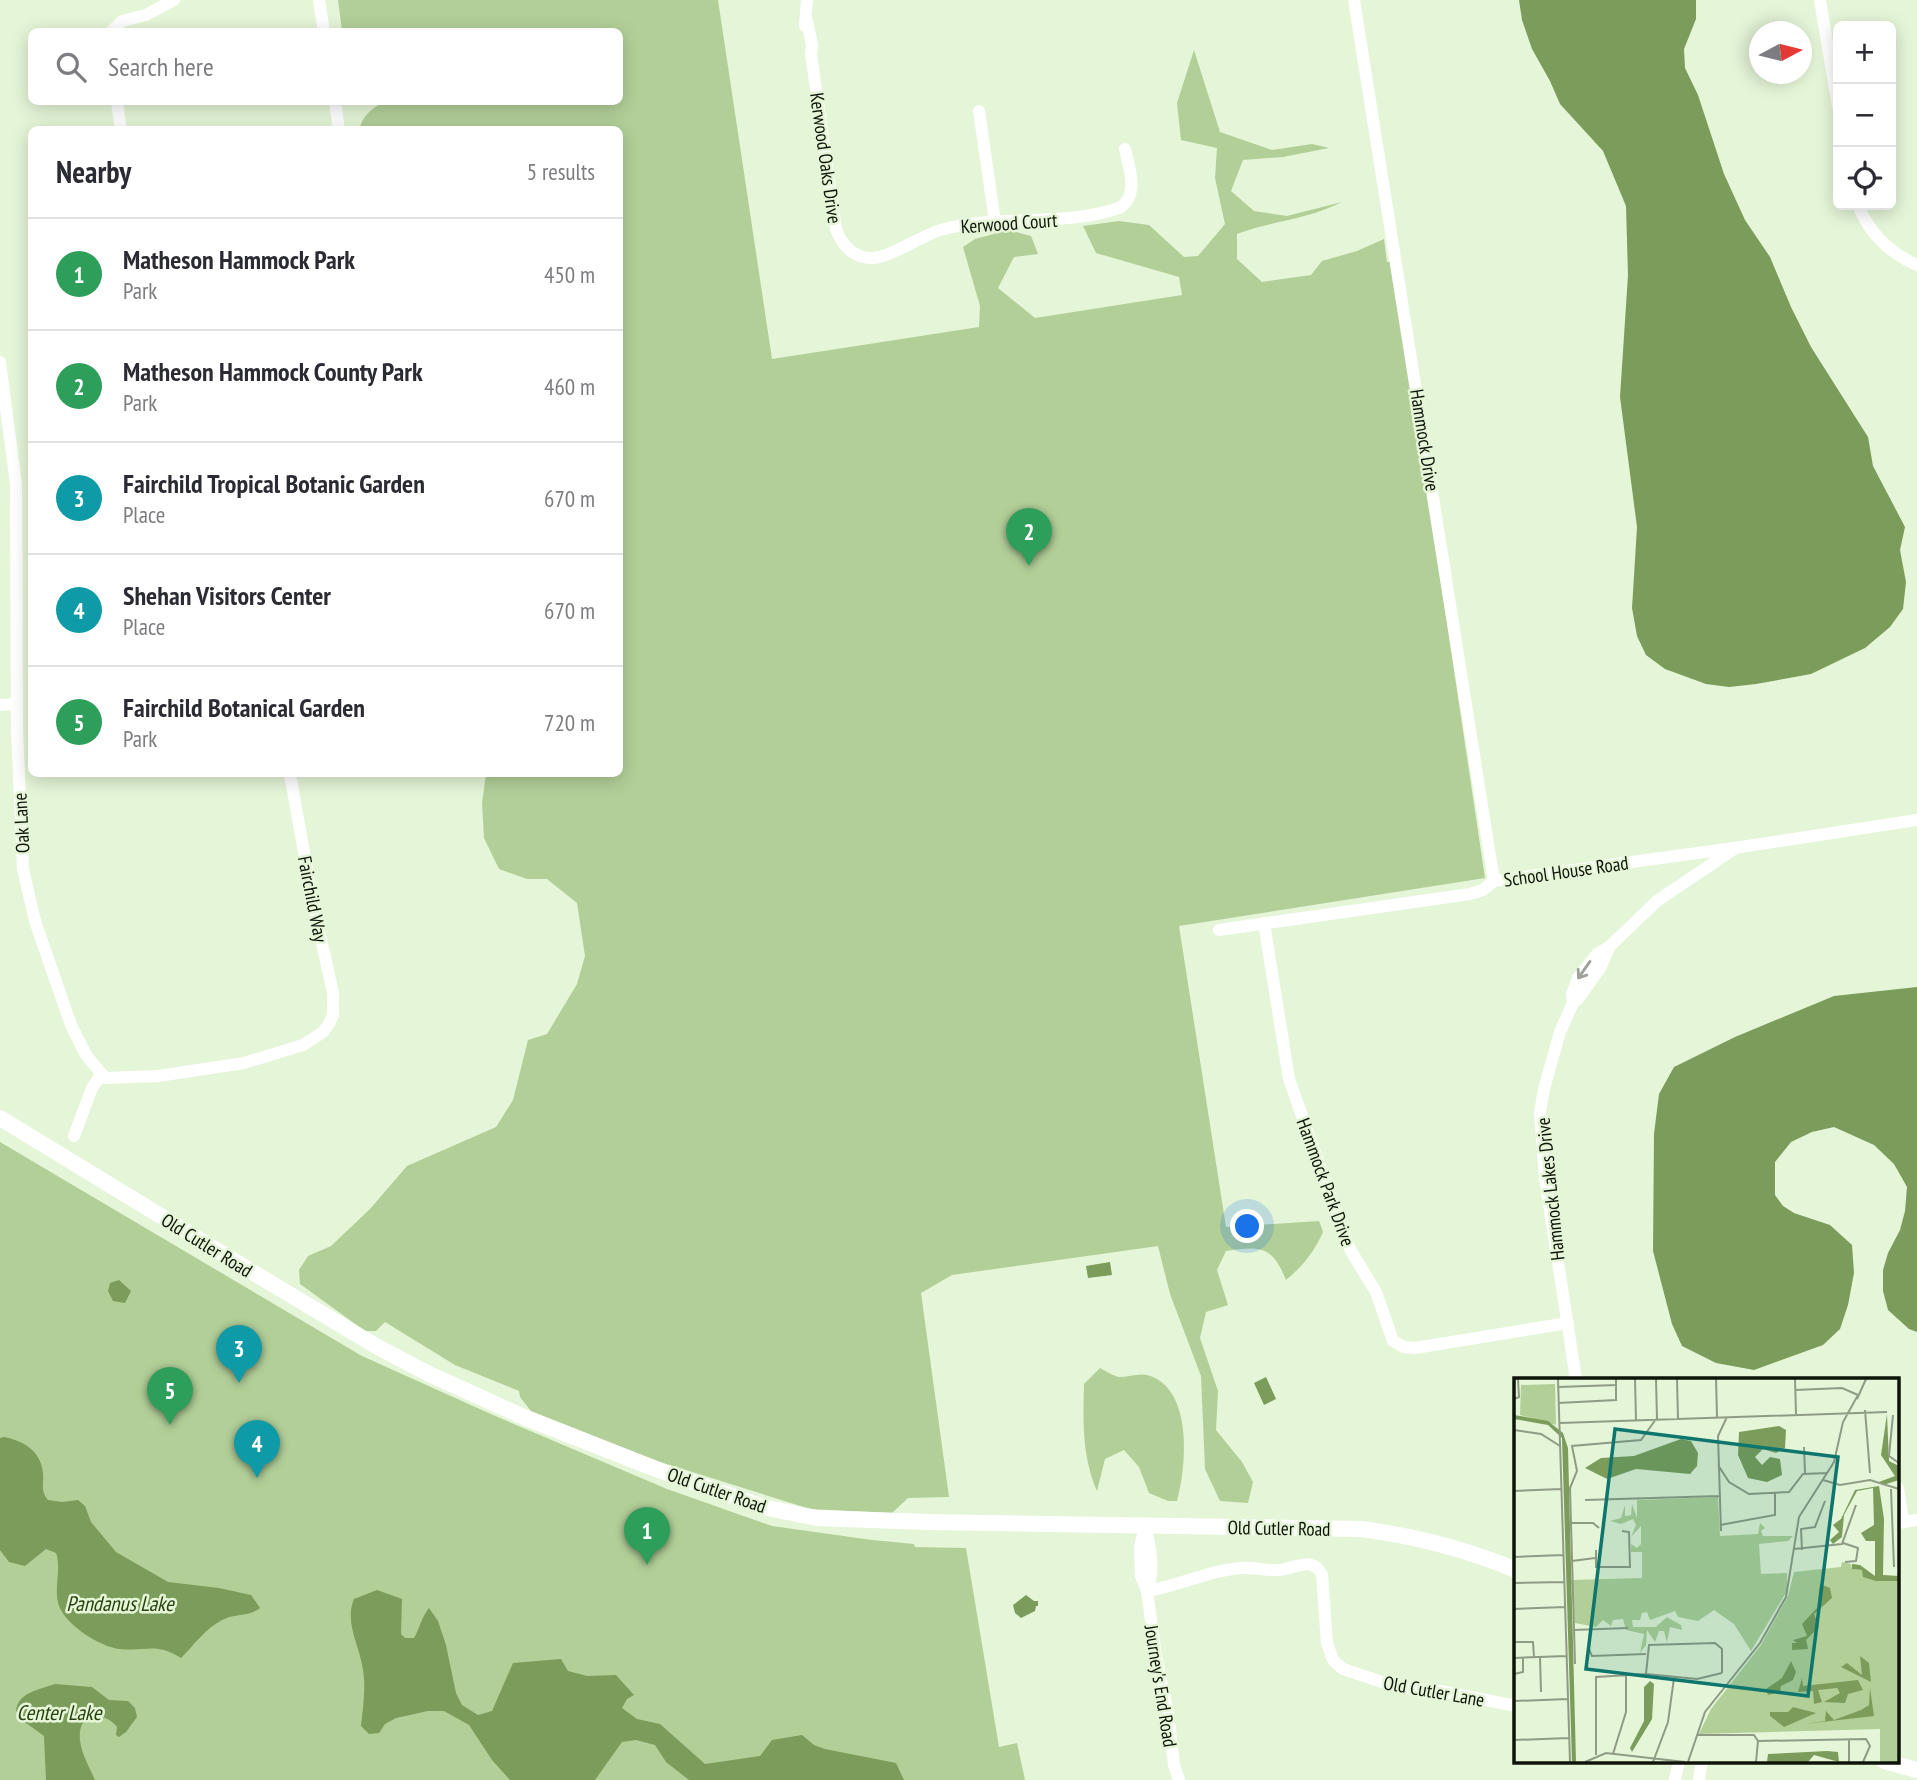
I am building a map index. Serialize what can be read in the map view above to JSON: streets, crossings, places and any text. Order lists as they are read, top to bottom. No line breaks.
{"streets":{"main road":["Old Cutler Road"],"street":["Kerwood Oaks Drive","Kerwood Court","Hammock Drive","Oak Lane","School House Road","Fairchild Way","Hammock Park Drive","Hammock Lakes Drive","Journey's End Road","Old Cutler Lane"]},"crossings":[["Kerwood Oaks Drive","Kerwood Court"],["Hammock Drive","School House Road"],["Oak Lane","Fairchild Way"],["School House Road","Hammock Park Drive"],["School House Road","Hammock Lakes Drive"],["Hammock Park Drive","Hammock Lakes Drive"],["Old Cutler Road","Journey's End Road"],["Journey's End Road","Old Cutler Lane"]],"water":["Pandanus Lake","Center Lake"],"north":"right","page":{"map_buttons":["+","−"],"search":"Search here","heading":["Nearby","5 results"],"list":[{"mark":"1","name":"Matheson Hammock Park","note":"Park","value":"450 m"},{"mark":"2","name":"Matheson Hammock County Park","note":"Park","value":"460 m"},{"mark":"3","name":"Fairchild Tropical Botanic Garden","note":"Place","value":"670 m"},{"mark":"4","name":"Shehan Visitors Center","note":"Place","value":"670 m"},{"mark":"5","name":"Fairchild Botanical Garden","note":"Park","value":"720 m"}],"pins":["2","3","5","4","1"]}}
